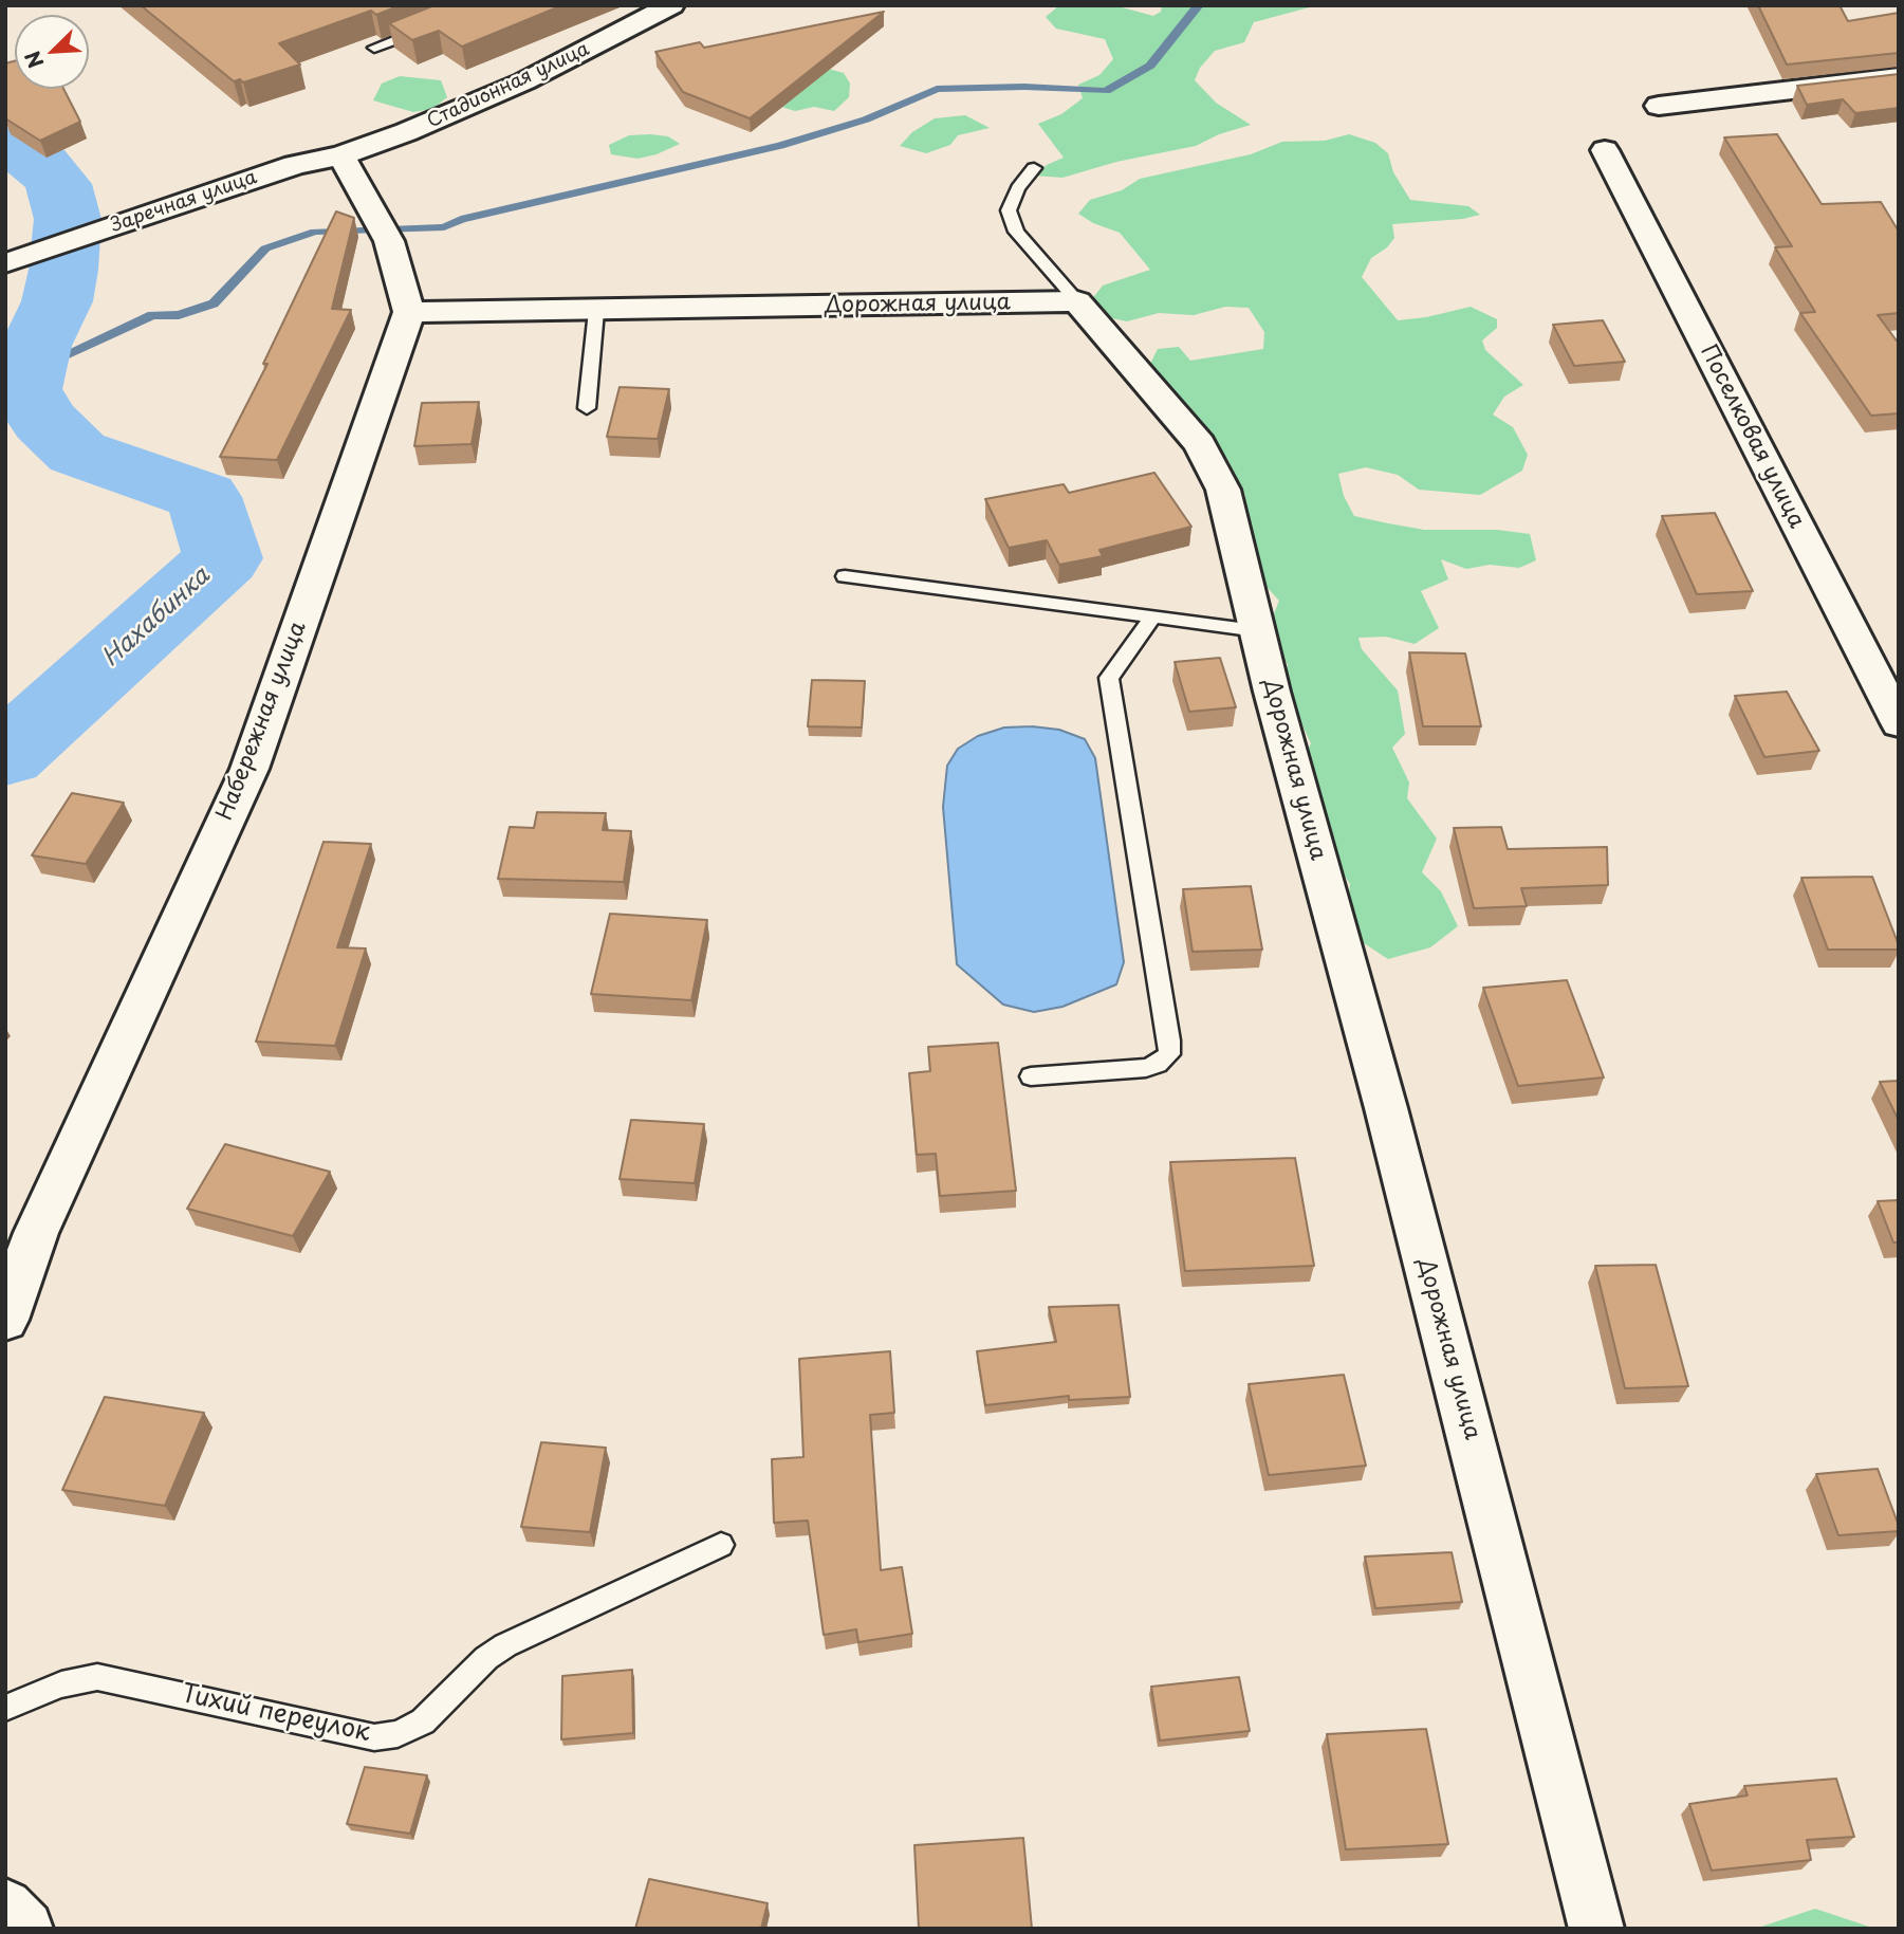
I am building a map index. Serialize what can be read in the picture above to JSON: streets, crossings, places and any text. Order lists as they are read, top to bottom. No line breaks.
{"streets":{"street":["Стадионная улица","Заречная улица","Дорожная улица","Поселковая улица","Набережная улица"],"lane":["Тихий переулок"]},"crossings":[["Стадионная улица","Заречная улица"],["Дорожная улица","Набережная улица"]],"water":["Нахабинка"],"north":"bottom left"}
